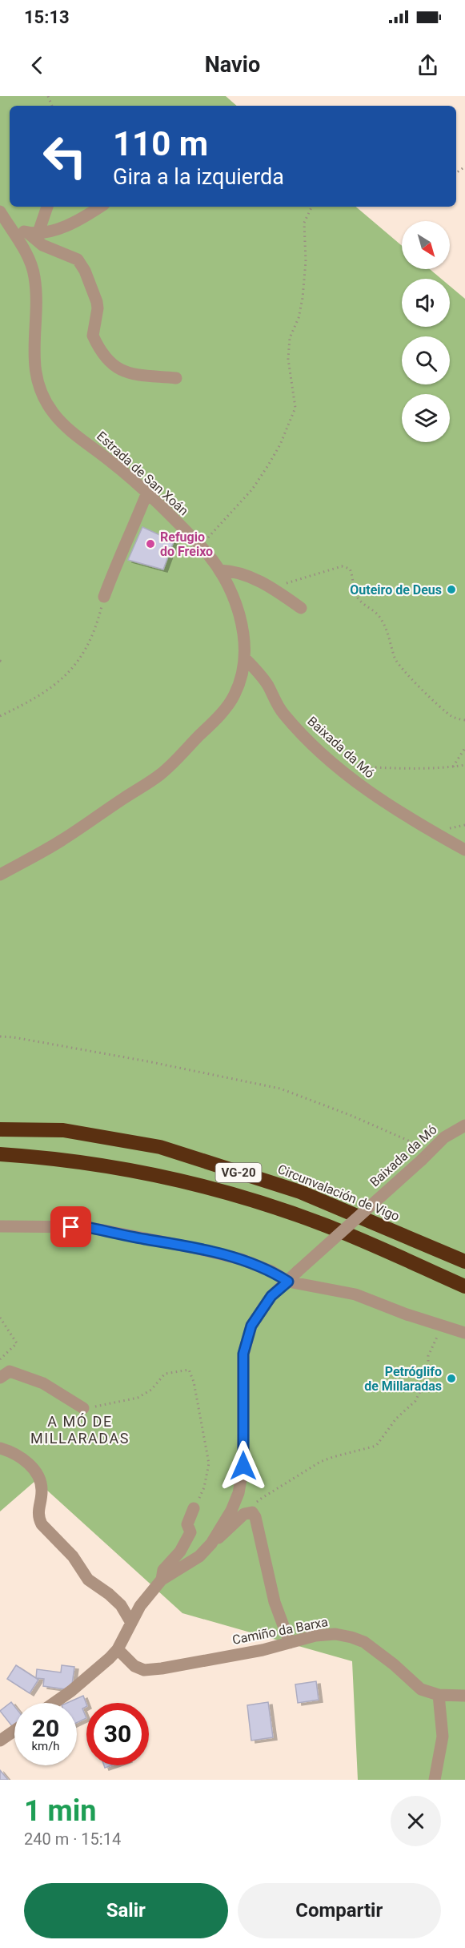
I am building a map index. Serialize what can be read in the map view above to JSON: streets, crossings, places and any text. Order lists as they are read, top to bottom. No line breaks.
{"streets":{"highway":["VG-20","Circunvalación de Vigo"],"street":["Estrada de San Xoán","Baixada da Mó","Camiño da Barxa"]},"crossings":[["Estrada de San Xoán","Baixada da Mó"],["Baixada da Mó","Camiño da Barxa"]],"districts":["A MÓ DE MILLARADAS"],"places":["Refugio do Freixo","Outeiro de Deus","Petróglifo de Millaradas"],"north":"bottom right","page":{"status":"15:13","header":"Navio","turn":["110 m","Gira a la izquierda"],"speed":"20 km/h","limit":"30","heading":["1 min","240 m · 15:14"],"buttons":["Salir","Compartir"]}}
